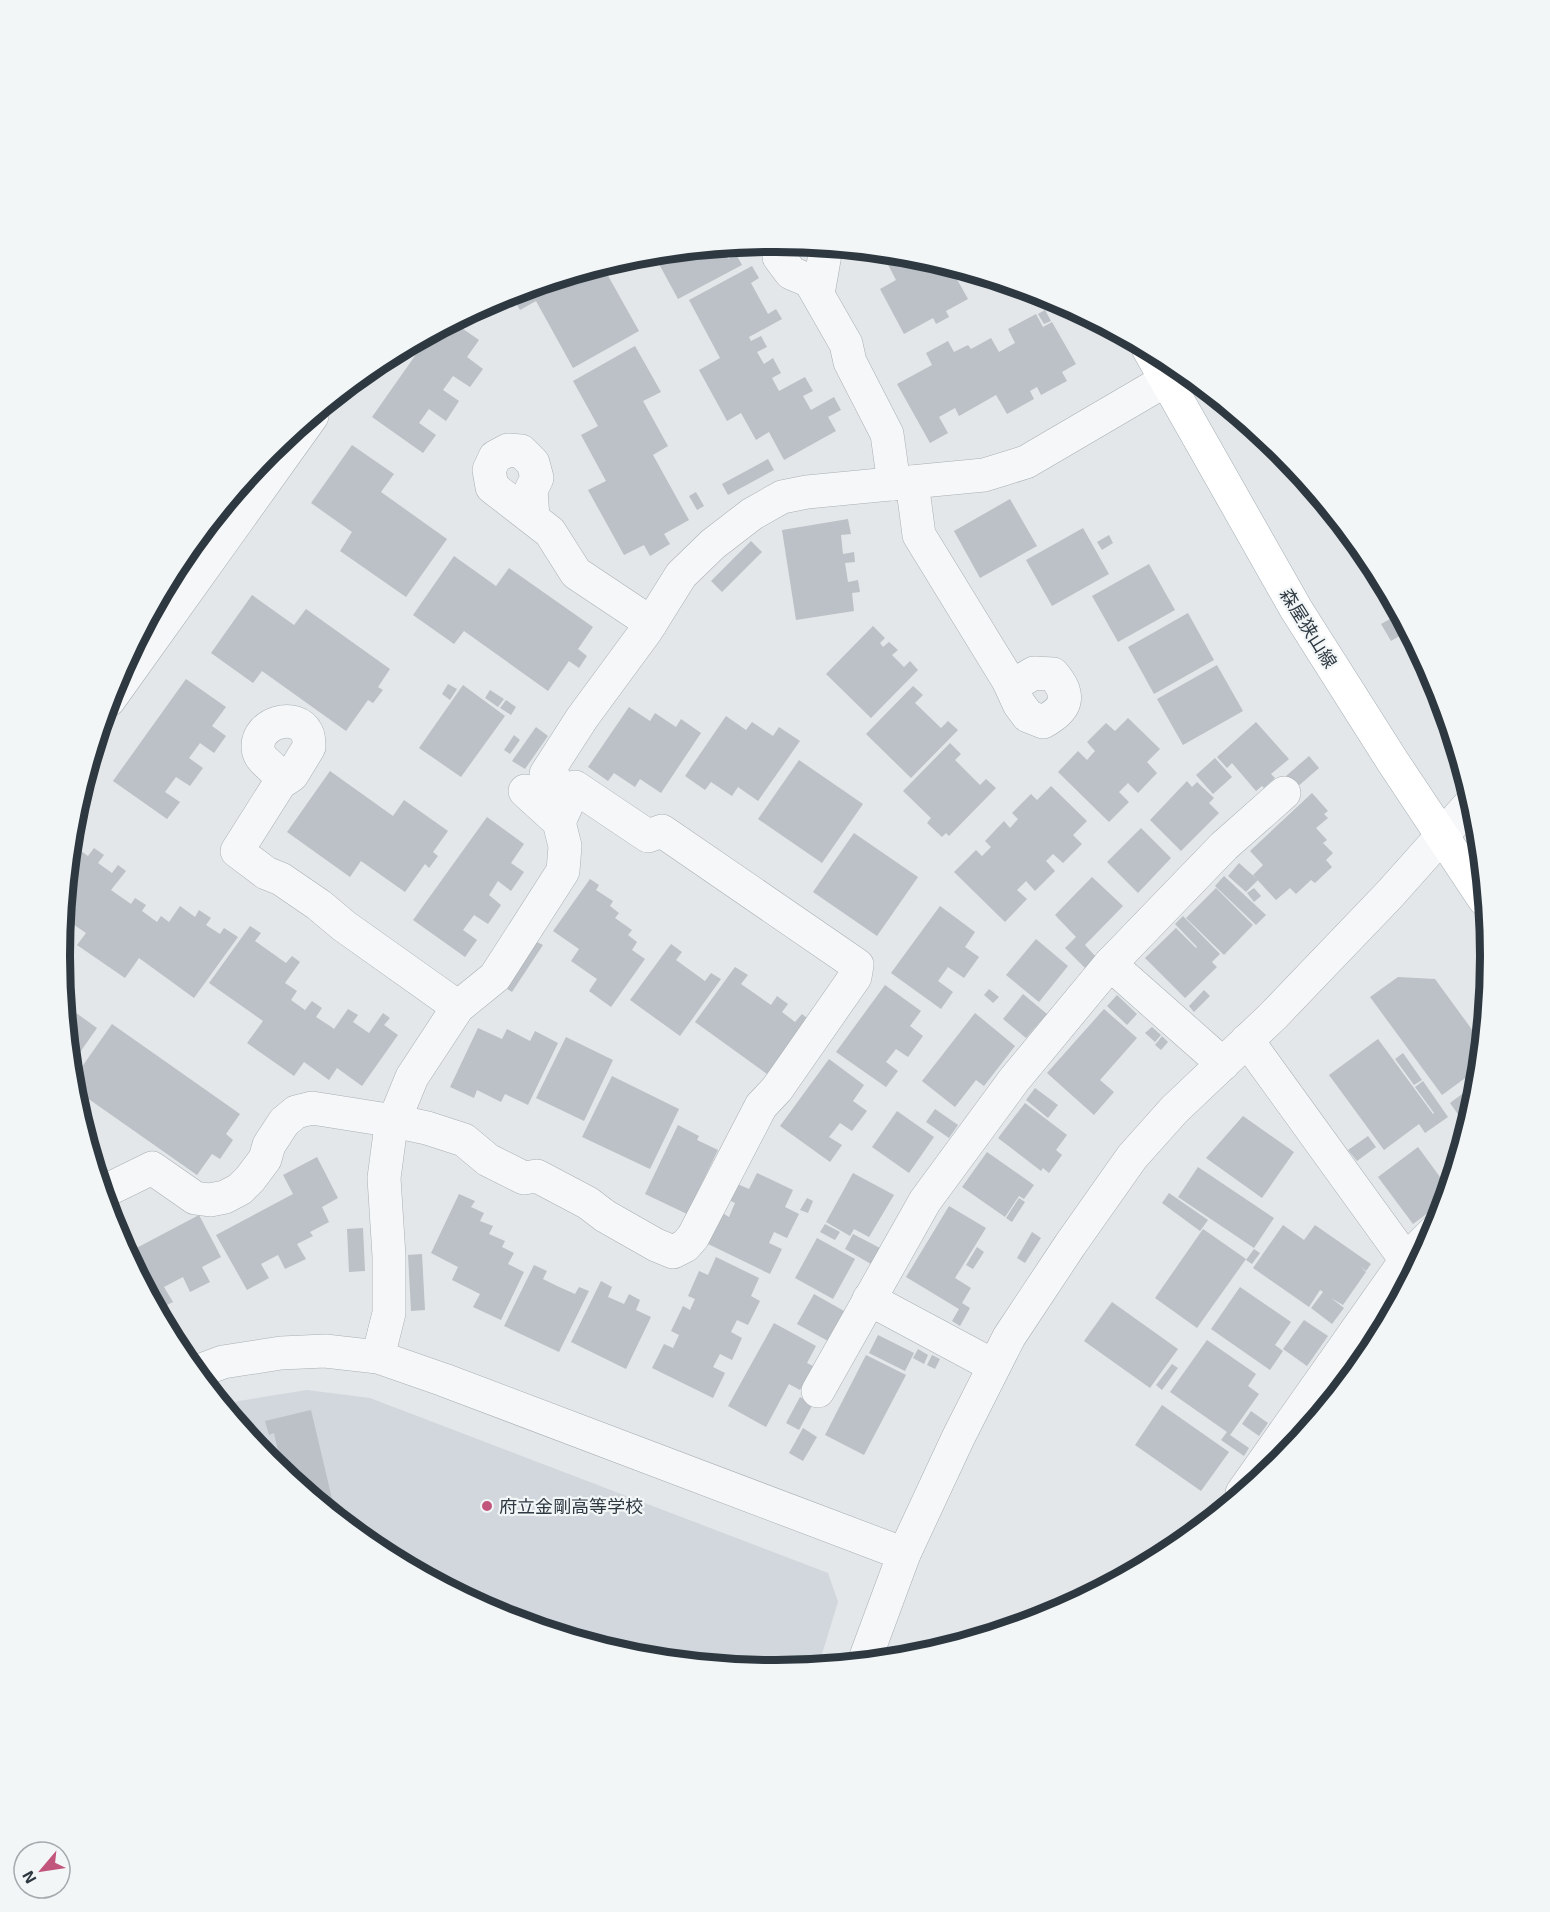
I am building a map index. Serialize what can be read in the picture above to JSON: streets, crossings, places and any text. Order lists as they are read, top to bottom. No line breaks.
{"streets":{"main road":["森屋狭山線"]},"places":["府立金剛高等学校"],"north":"bottom left"}
